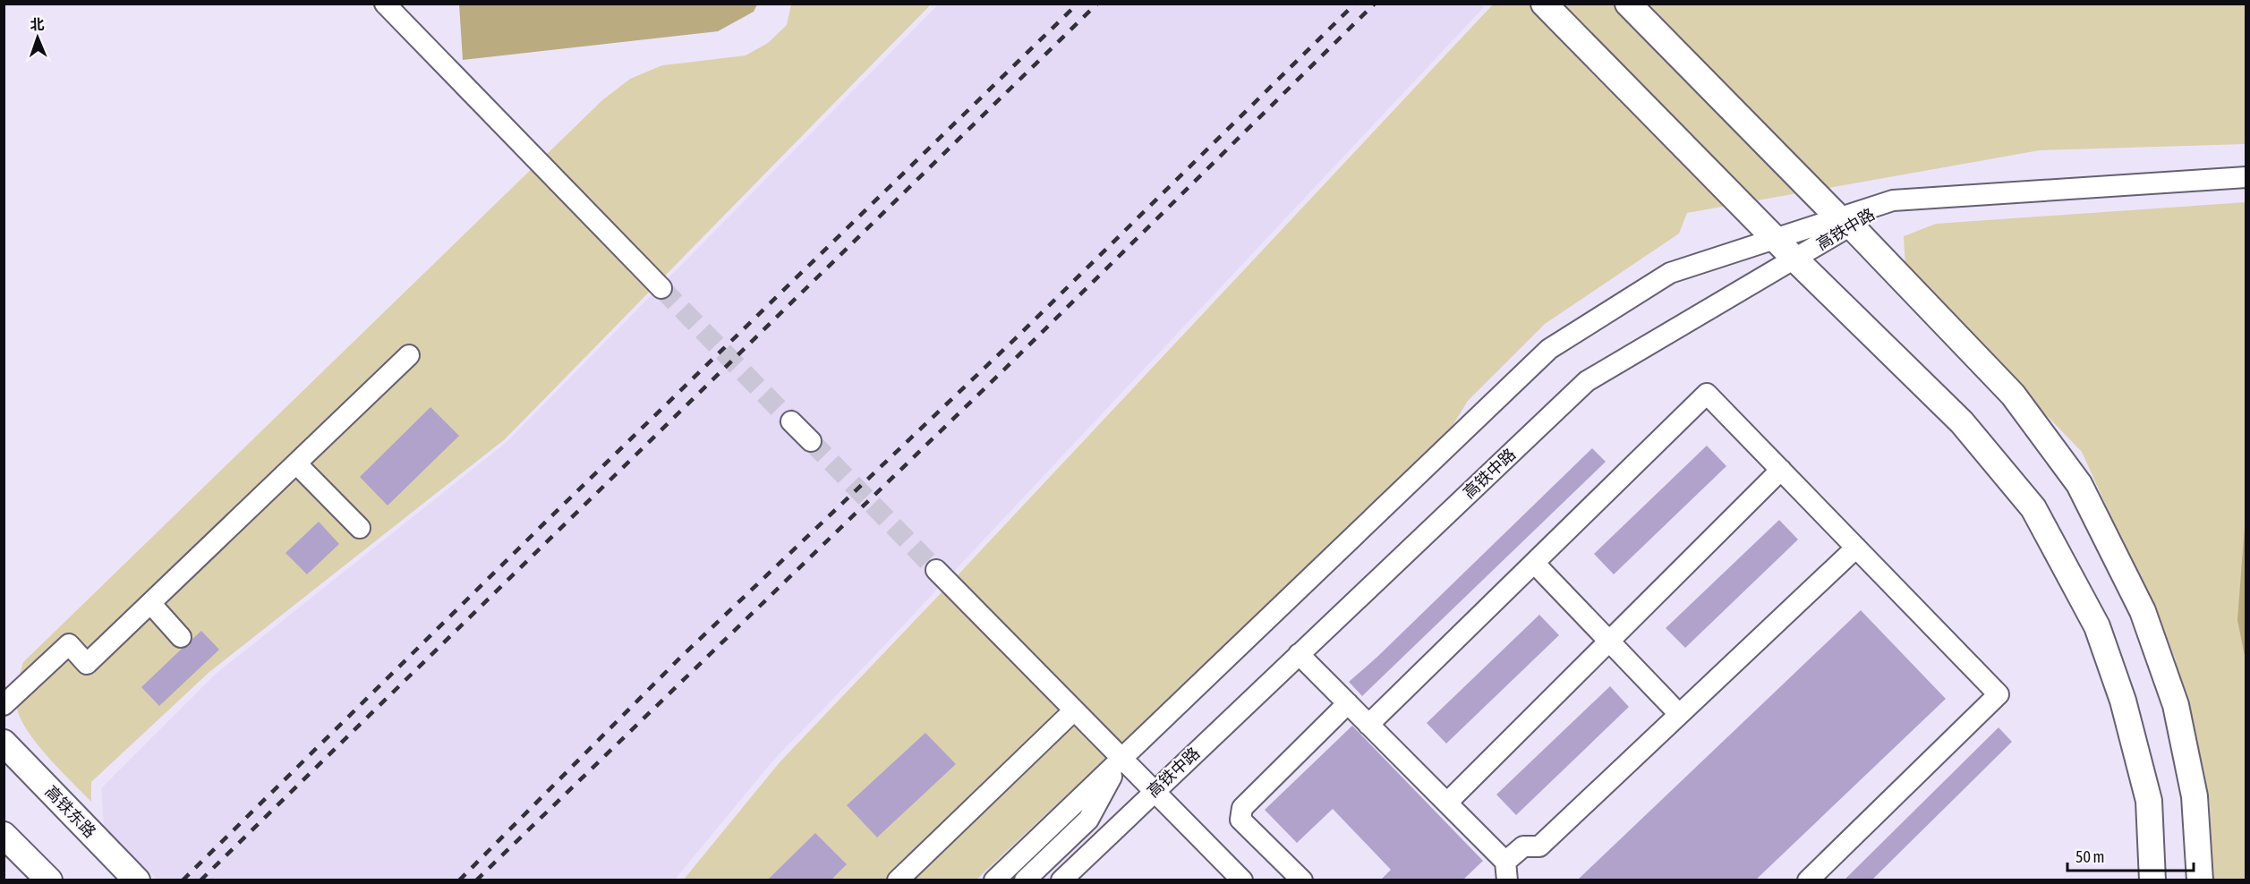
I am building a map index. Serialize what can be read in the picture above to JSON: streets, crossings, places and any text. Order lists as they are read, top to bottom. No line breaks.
{"streets":{"main road":["高铁东路"],"street":["高铁中路"]},"scale_bar":"50 m","north":"top"}
